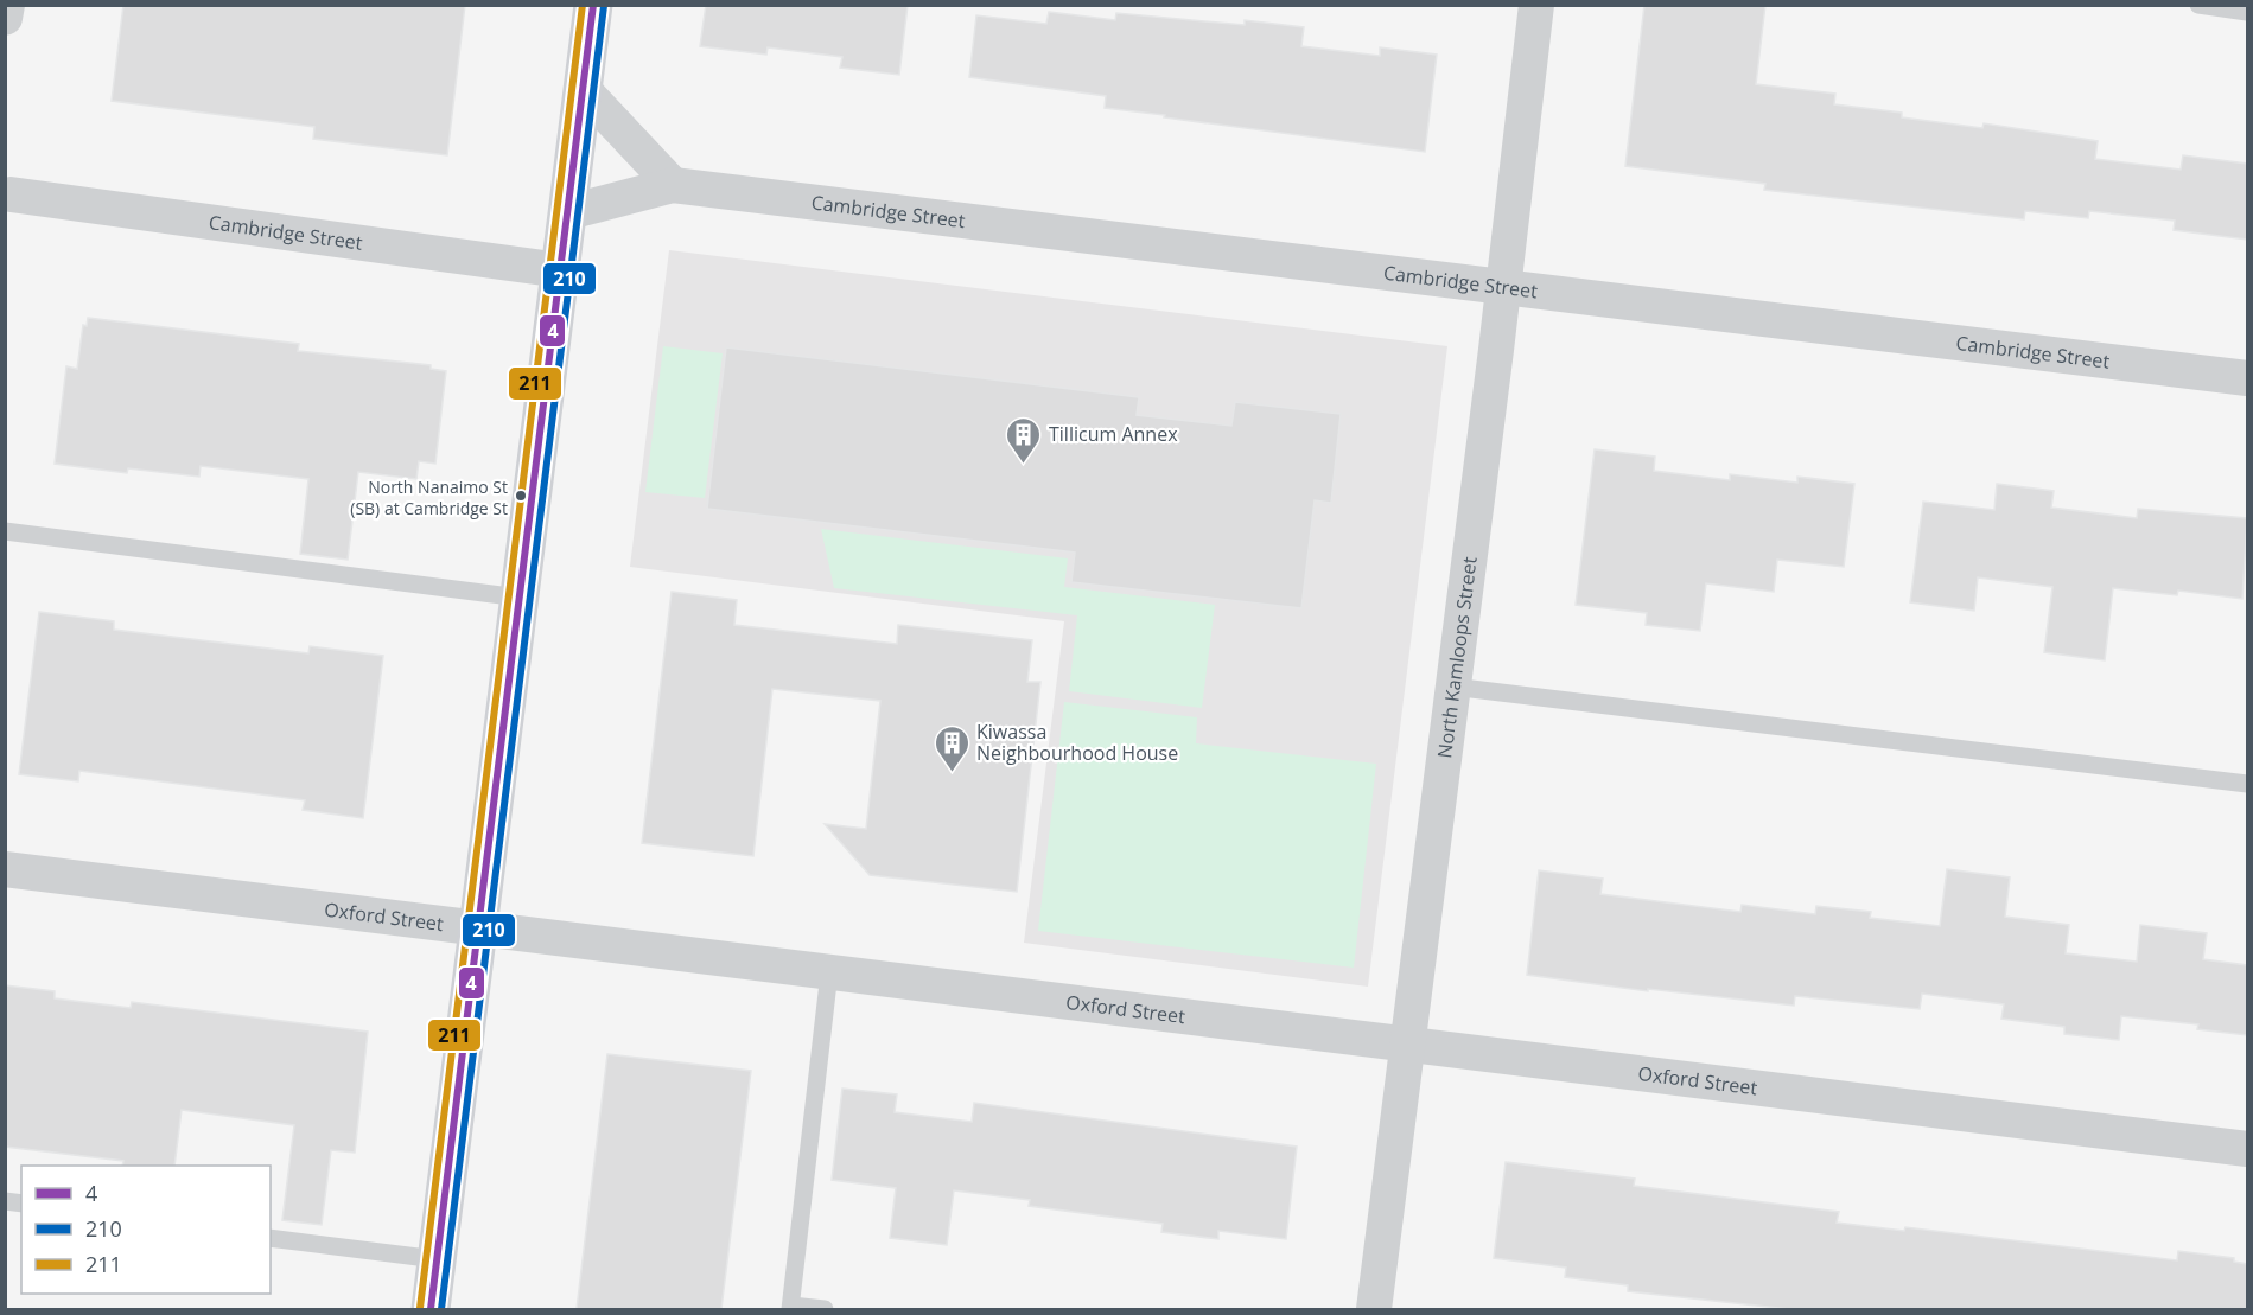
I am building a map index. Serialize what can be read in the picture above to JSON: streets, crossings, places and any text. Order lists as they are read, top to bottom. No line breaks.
{"streets":{"street":["Cambridge Street","North Kamloops Street","Oxford Street"]},"crossings":[["Cambridge Street","North Kamloops Street"],["North Kamloops Street","Oxford Street"]],"places":{"building":["Tillicum Annex","Kiwassa Neighbourhood House"],"other":["North Nanaimo St (SB) at Cambridge St"]},"lines":["transit line 4","transit line 211","transit line 210"],"legend":["4","210","211"]}
